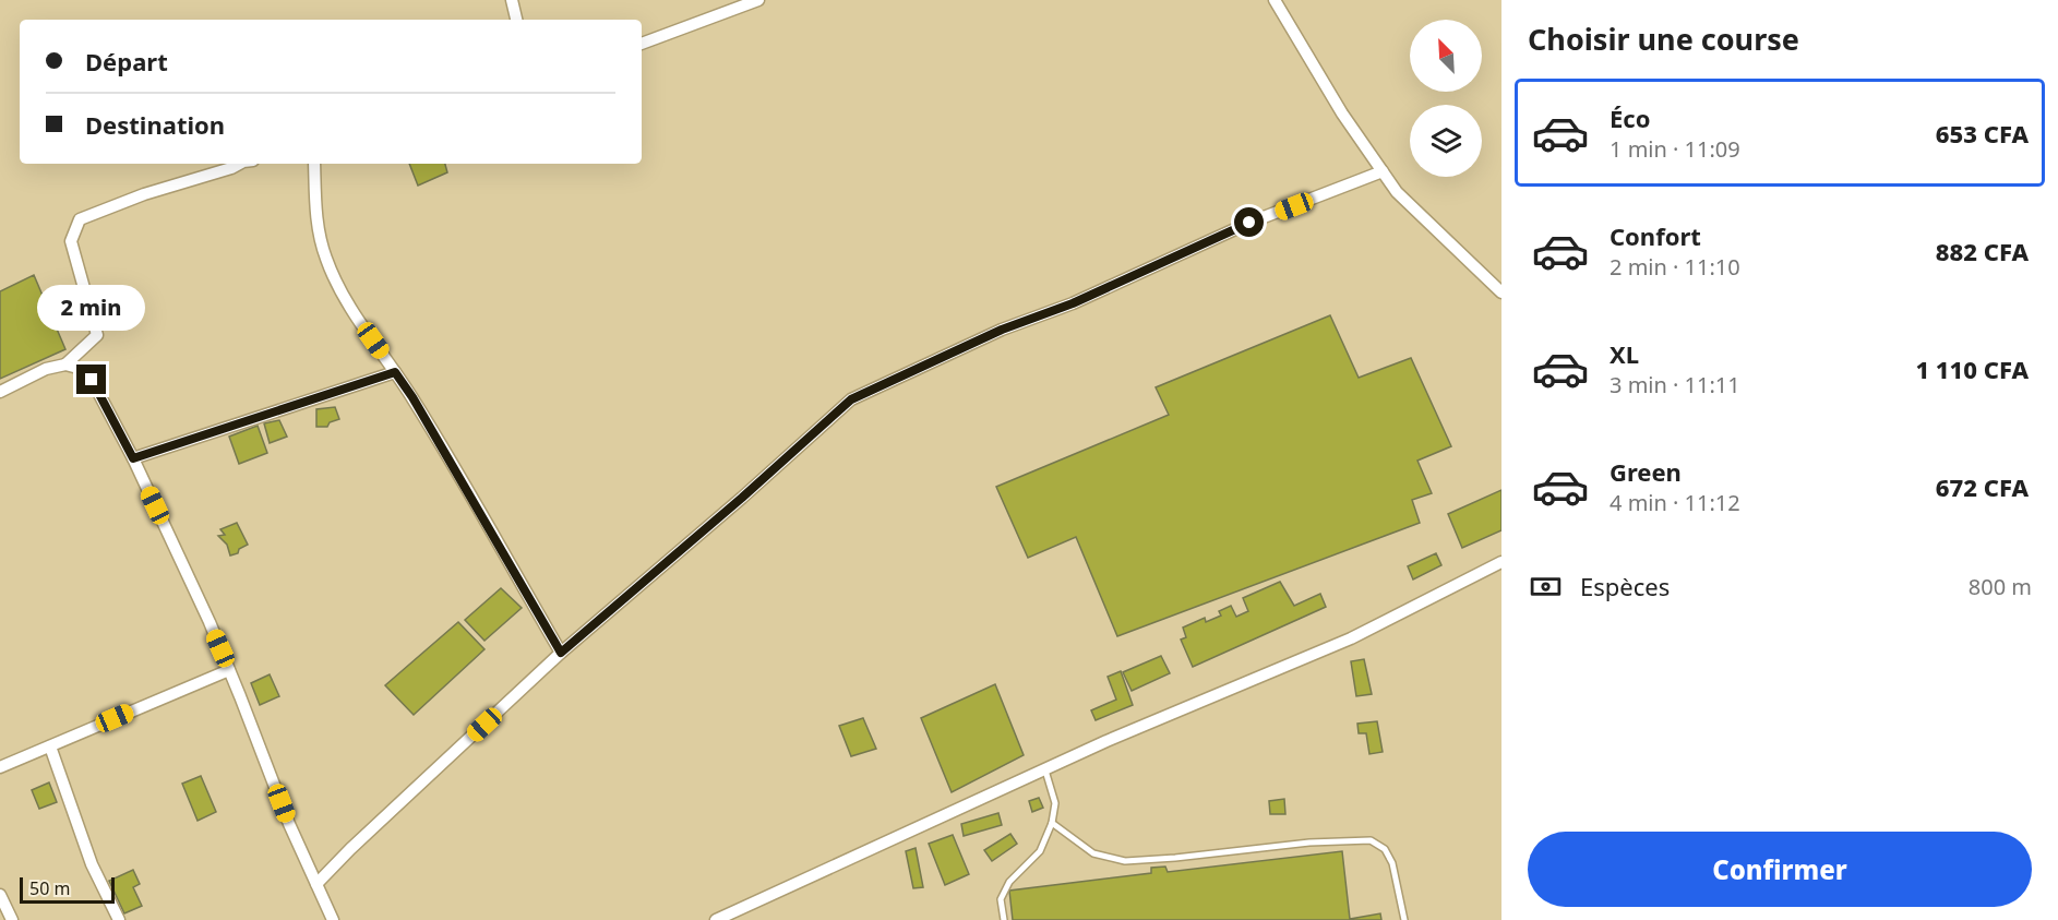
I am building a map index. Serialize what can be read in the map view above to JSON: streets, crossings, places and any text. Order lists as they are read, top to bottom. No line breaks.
{"scale_bar":"50 m","north":"top left","page":{"heading":"Choisir une course","banner":["Départ","Destination"],"list":[{"name":"Éco","note":"1 min · 11:09","value":"653 CFA"},{"name":"Confort","note":"2 min · 11:10","value":"882 CFA"},{"name":"XL","note":"3 min · 11:11","value":"1 110 CFA"},{"name":"Green","note":"4 min · 11:12","value":"672 CFA"}],"bubble":"2 min","pay":["Espèces","800 m"],"buttons":"Confirmer","scale":"50 m"}}
